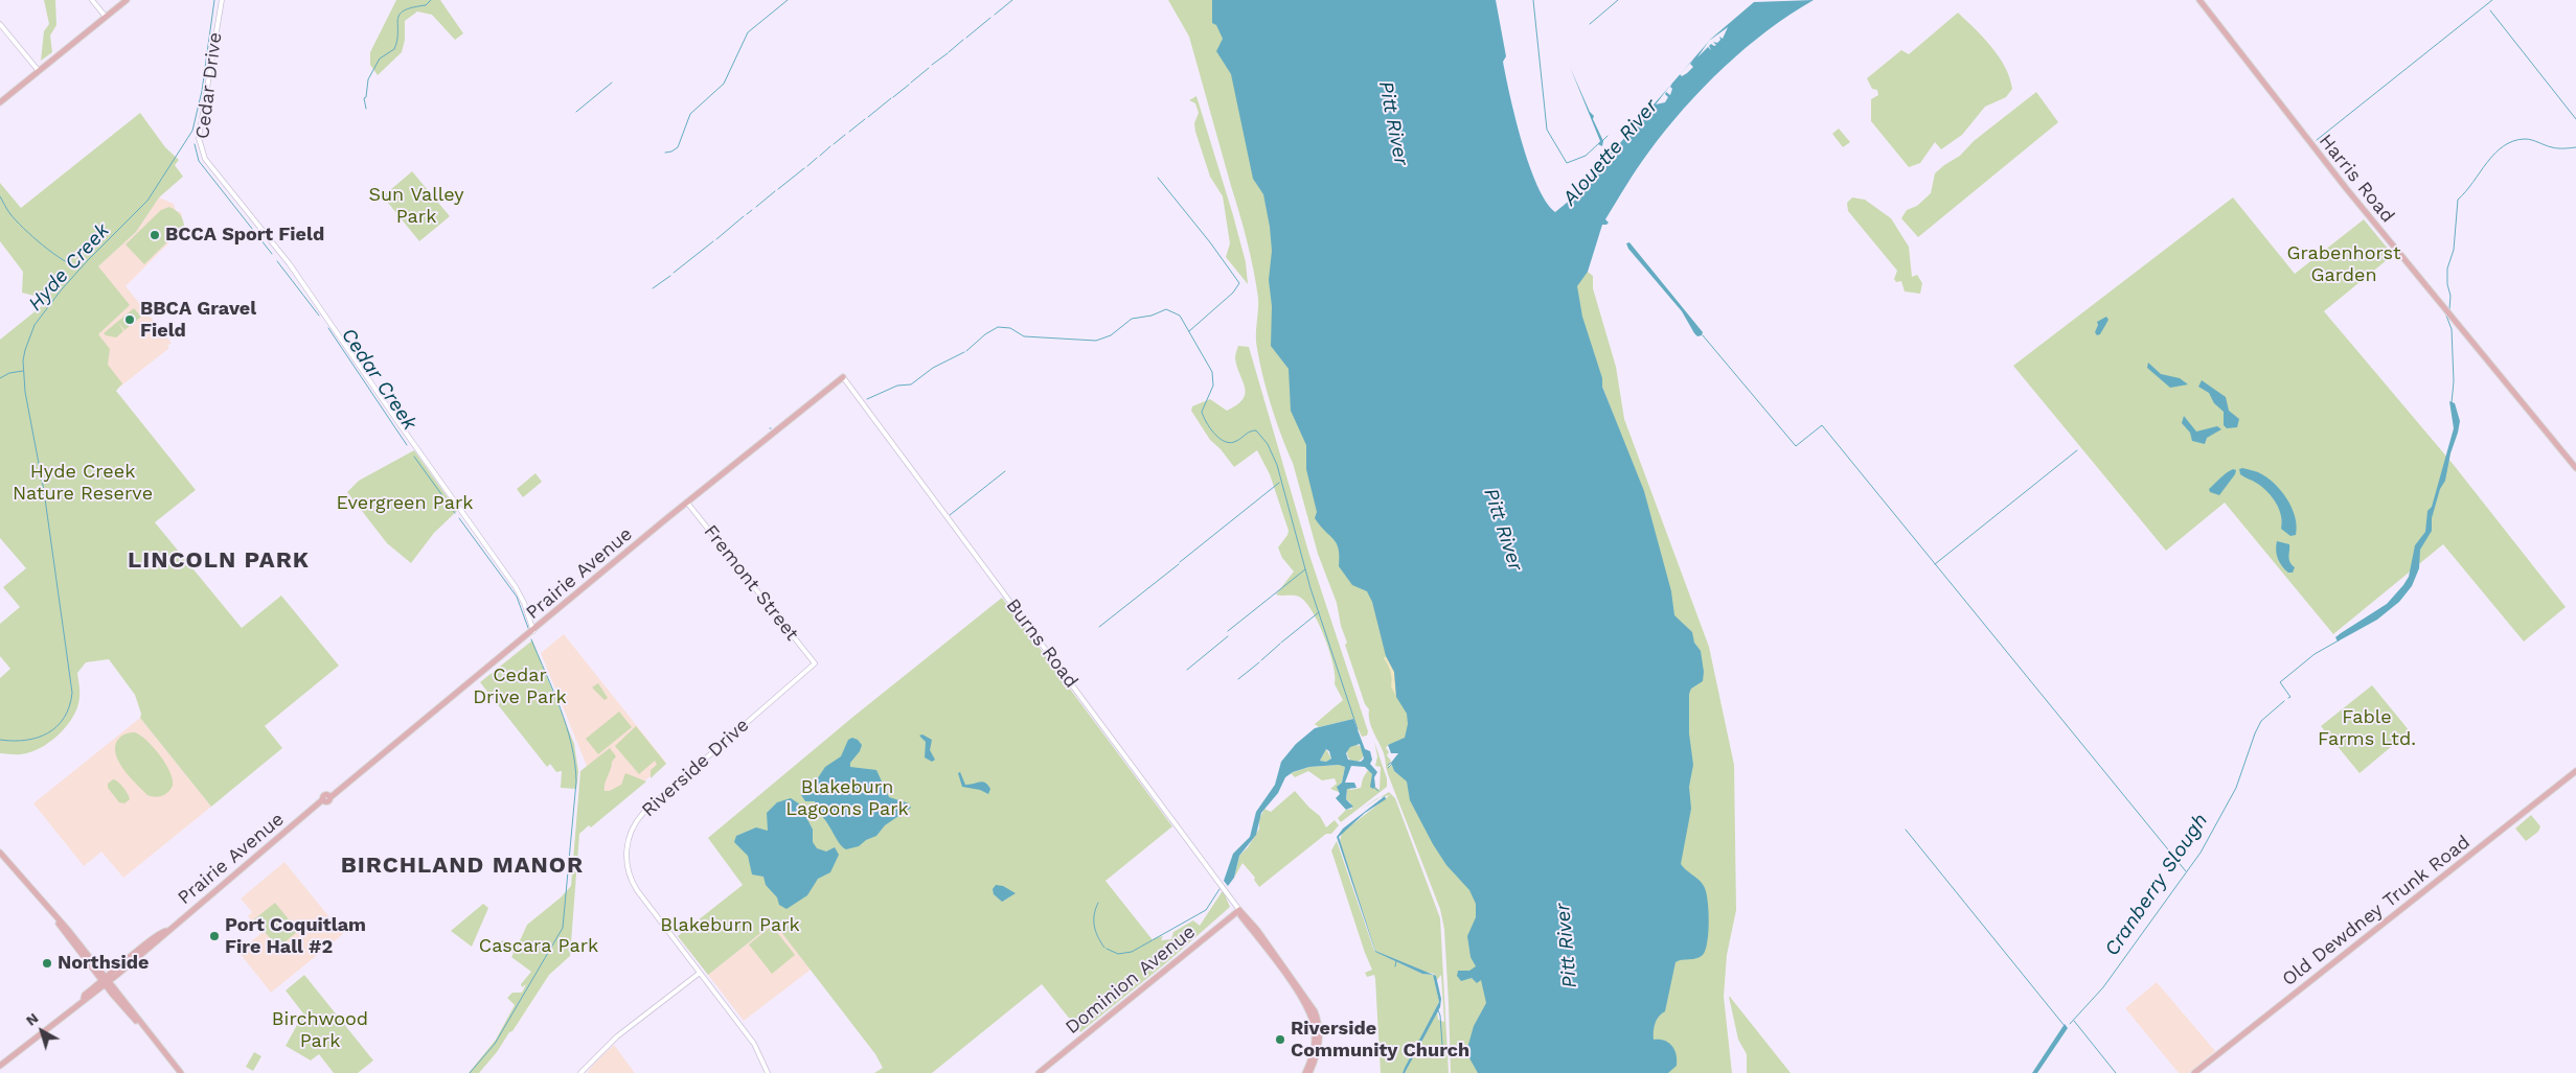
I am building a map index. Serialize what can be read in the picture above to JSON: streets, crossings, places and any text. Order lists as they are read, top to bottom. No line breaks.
{"streets":{"main road":["Harris Road","Prairie Avenue","Old Dewdney Trunk Road","Dominion Avenue"],"street":["Cedar Drive","Fremont Street","Burns Road","Riverside Drive"]},"crossings":[["Cedar Drive","Prairie Avenue"],["Prairie Avenue","Fremont Street"],["Prairie Avenue","Burns Road"],["Fremont Street","Riverside Drive"],["Burns Road","Dominion Avenue"]],"districts":["LINCOLN PARK","BIRCHLAND MANOR"],"water":["Pitt River","Alouette River","Hyde Creek","Cedar Creek","Cranberry Slough"],"parks":["Sun Valley Park","Grabenhorst Garden","Hyde Creek Nature Reserve","Evergreen Park","Cedar Drive Park","Fable Farms Ltd.","Blakeburn Lagoons Park","Blakeburn Park","Cascara Park","Birchwood Park"],"places":["BCCA Sport Field","BBCA Gravel Field","Port Coquitlam Fire Hall #2","Northside","Riverside Community Church"],"north":"top left"}
